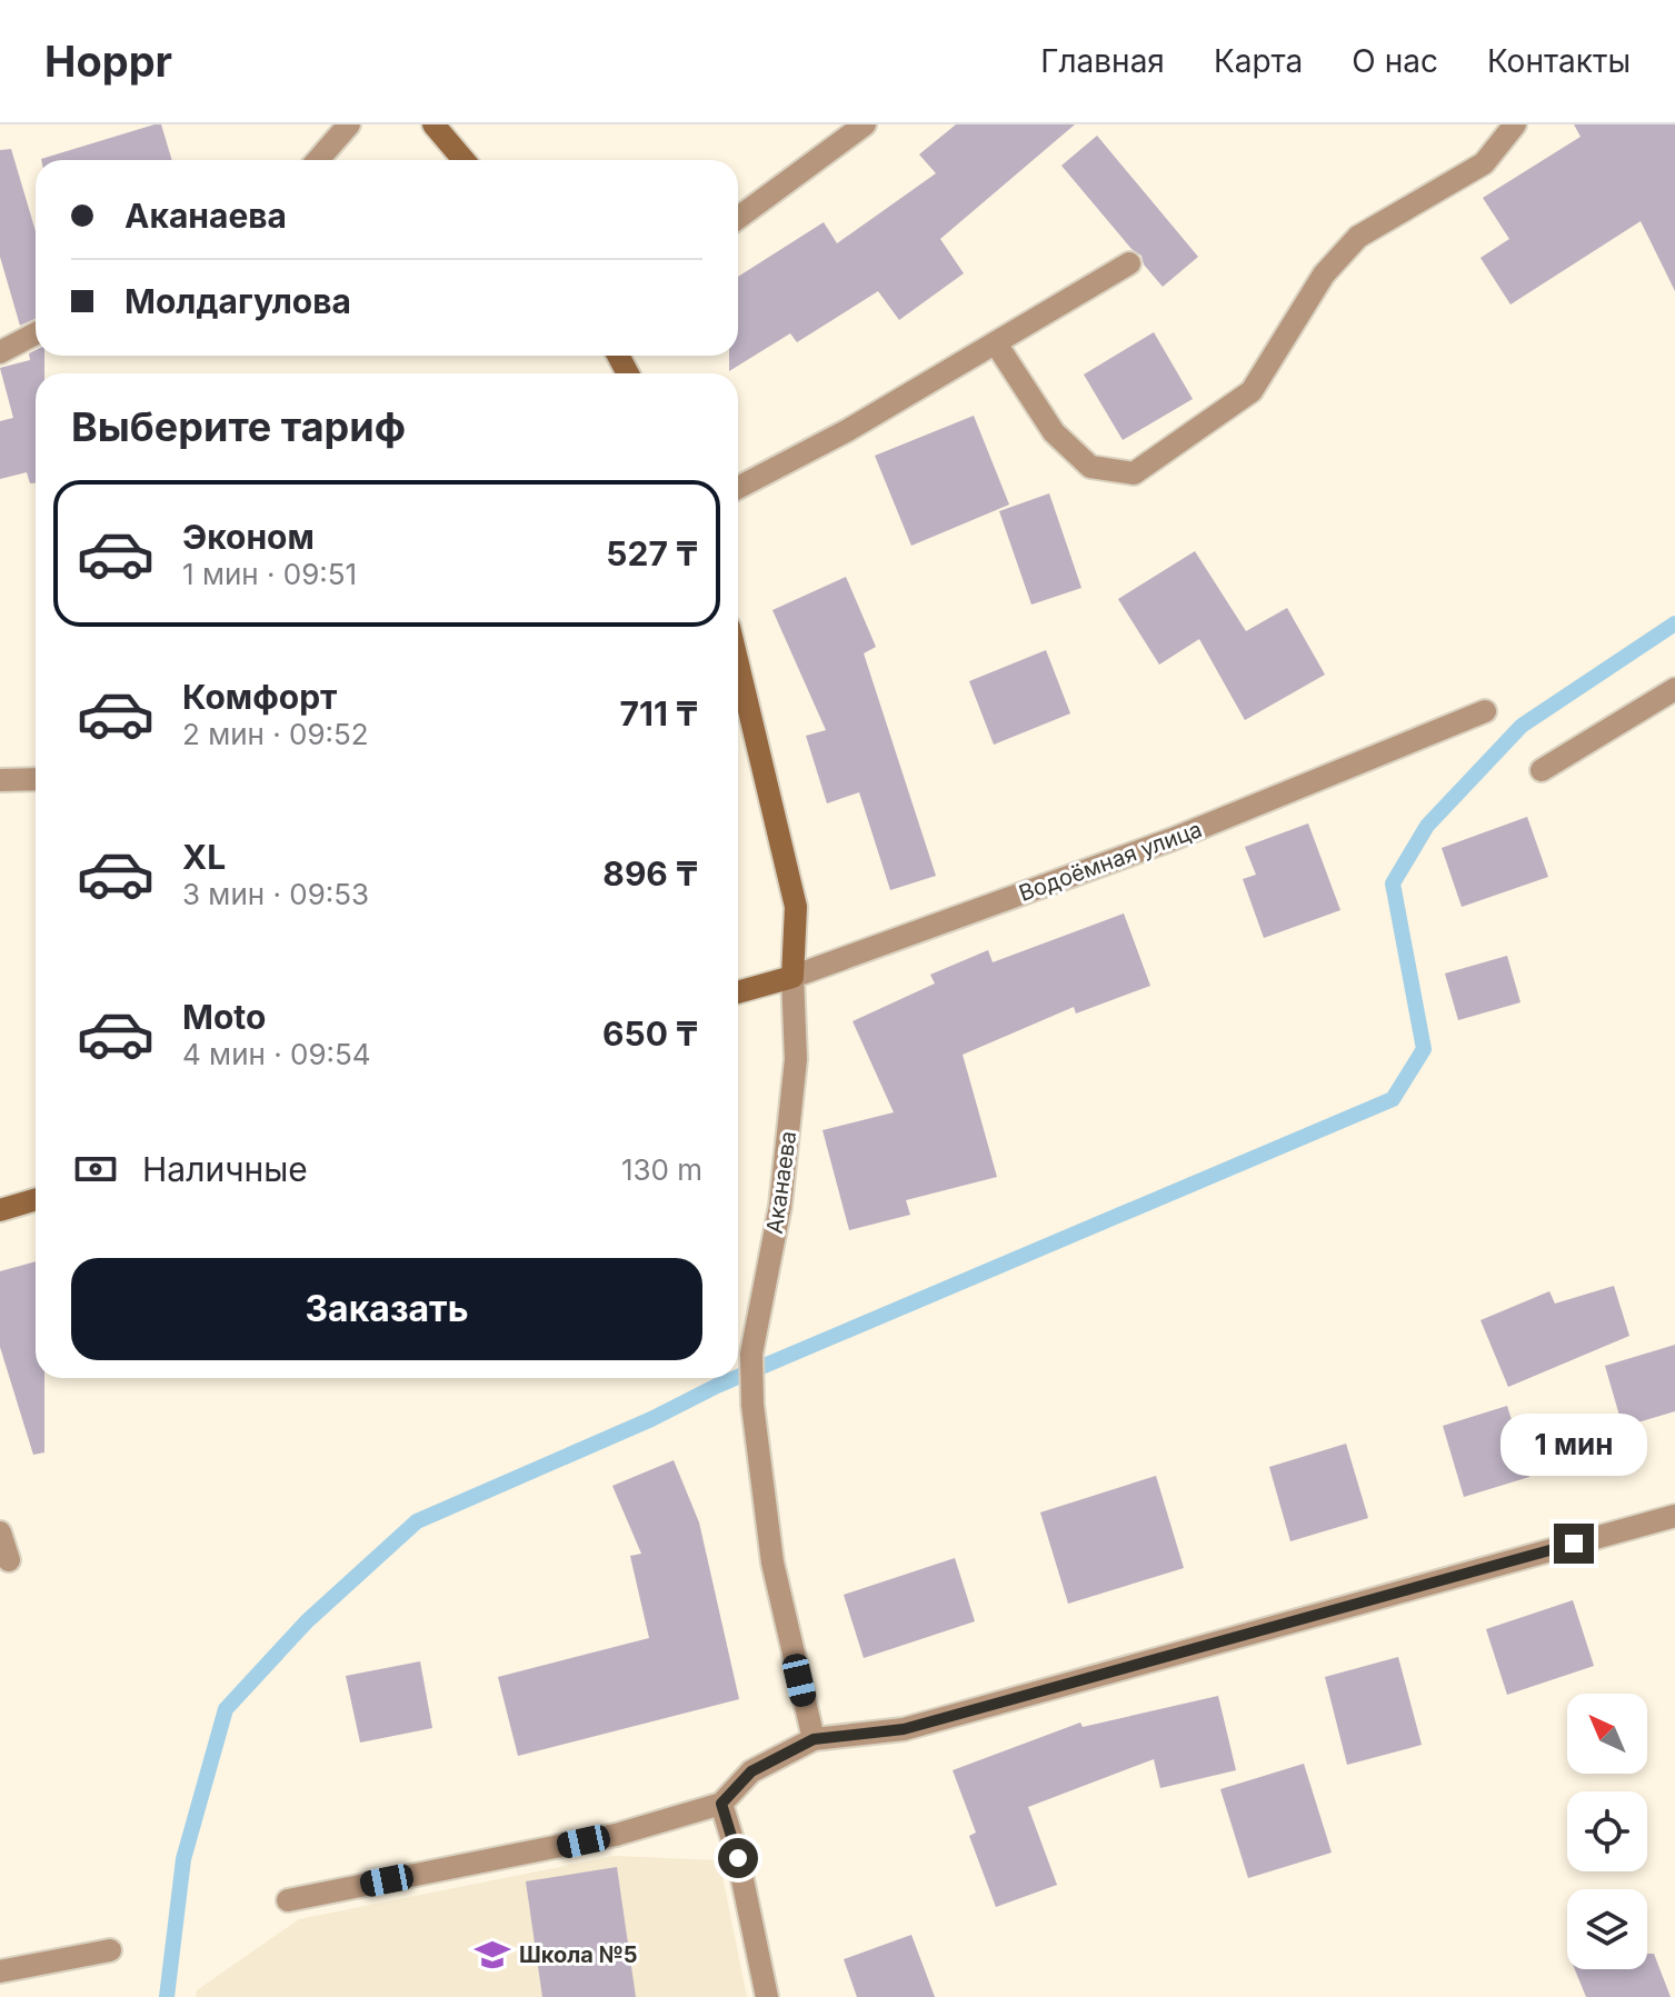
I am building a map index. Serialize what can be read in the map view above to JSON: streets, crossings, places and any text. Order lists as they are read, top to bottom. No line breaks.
{"streets":{"street":["Водоёмная улица","Аканаева"]},"crossings":[["Водоёмная улица","Аканаева"]],"places":{"school or university":["Школа №5"]},"north":"top left","page":{"header":"Hoppr","nav":["Главная","Карта","О нас","Контакты"],"banner":["Аканаева","Молдагулова"],"heading":"Выберите тариф","list":[{"name":"Эконом","note":"1 мин · 09:51","value":"527 ₸"},{"name":"Комфорт","note":"2 мин · 09:52","value":"711 ₸"},{"name":"XL","note":"3 мин · 09:53","value":"896 ₸"},{"name":"Moto","note":"4 мин · 09:54","value":"650 ₸"}],"pay":["Наличные","130 m"],"buttons":"Заказать","bubble":"1 мин"}}
